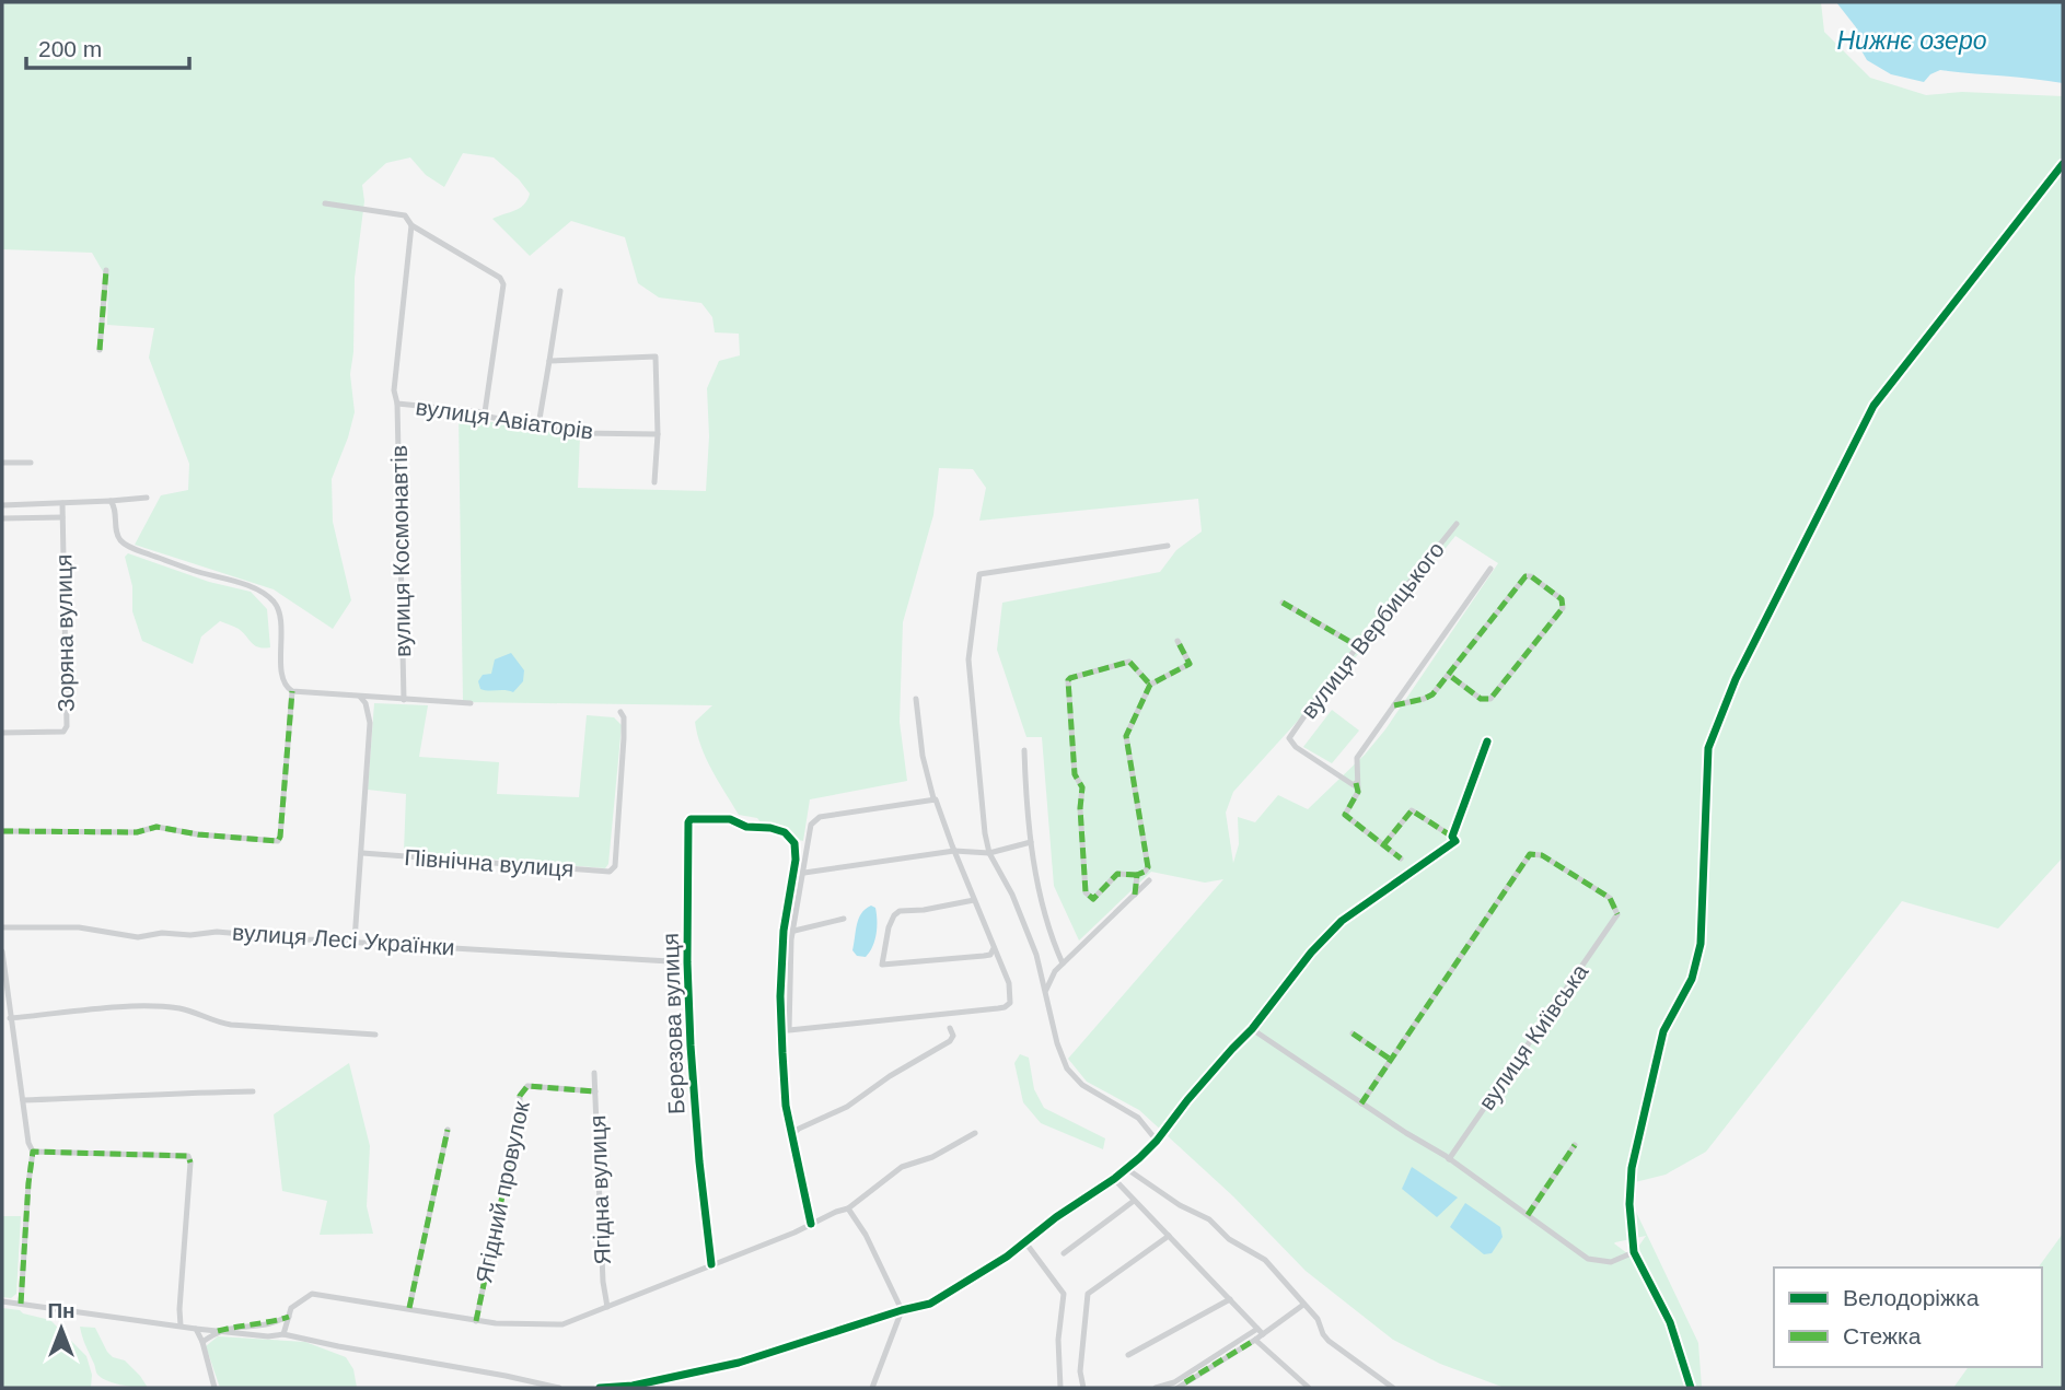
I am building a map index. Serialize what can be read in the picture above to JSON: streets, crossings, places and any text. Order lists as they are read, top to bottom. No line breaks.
{"streets":{"street":["вулиця Авіаторів","вулиця Космонавтів","вулиця Вербицького","Зоряна вулиця","Північна вулиця","вулиця Лесі Українки","Березова вулиця","вулиця Київська","Ягідна вулиця","Ягідний провулок"]},"crossings":[["вулиця Авіаторів","вулиця Космонавтів"],["вулиця Лесі Українки","Березова вулиця"],["Ягідна вулиця","Ягідний провулок"]],"water":["Нижнє озеро"],"legend":["Велодоріжка","Стежка"],"scale_bar":"200 m","north":"top"}
